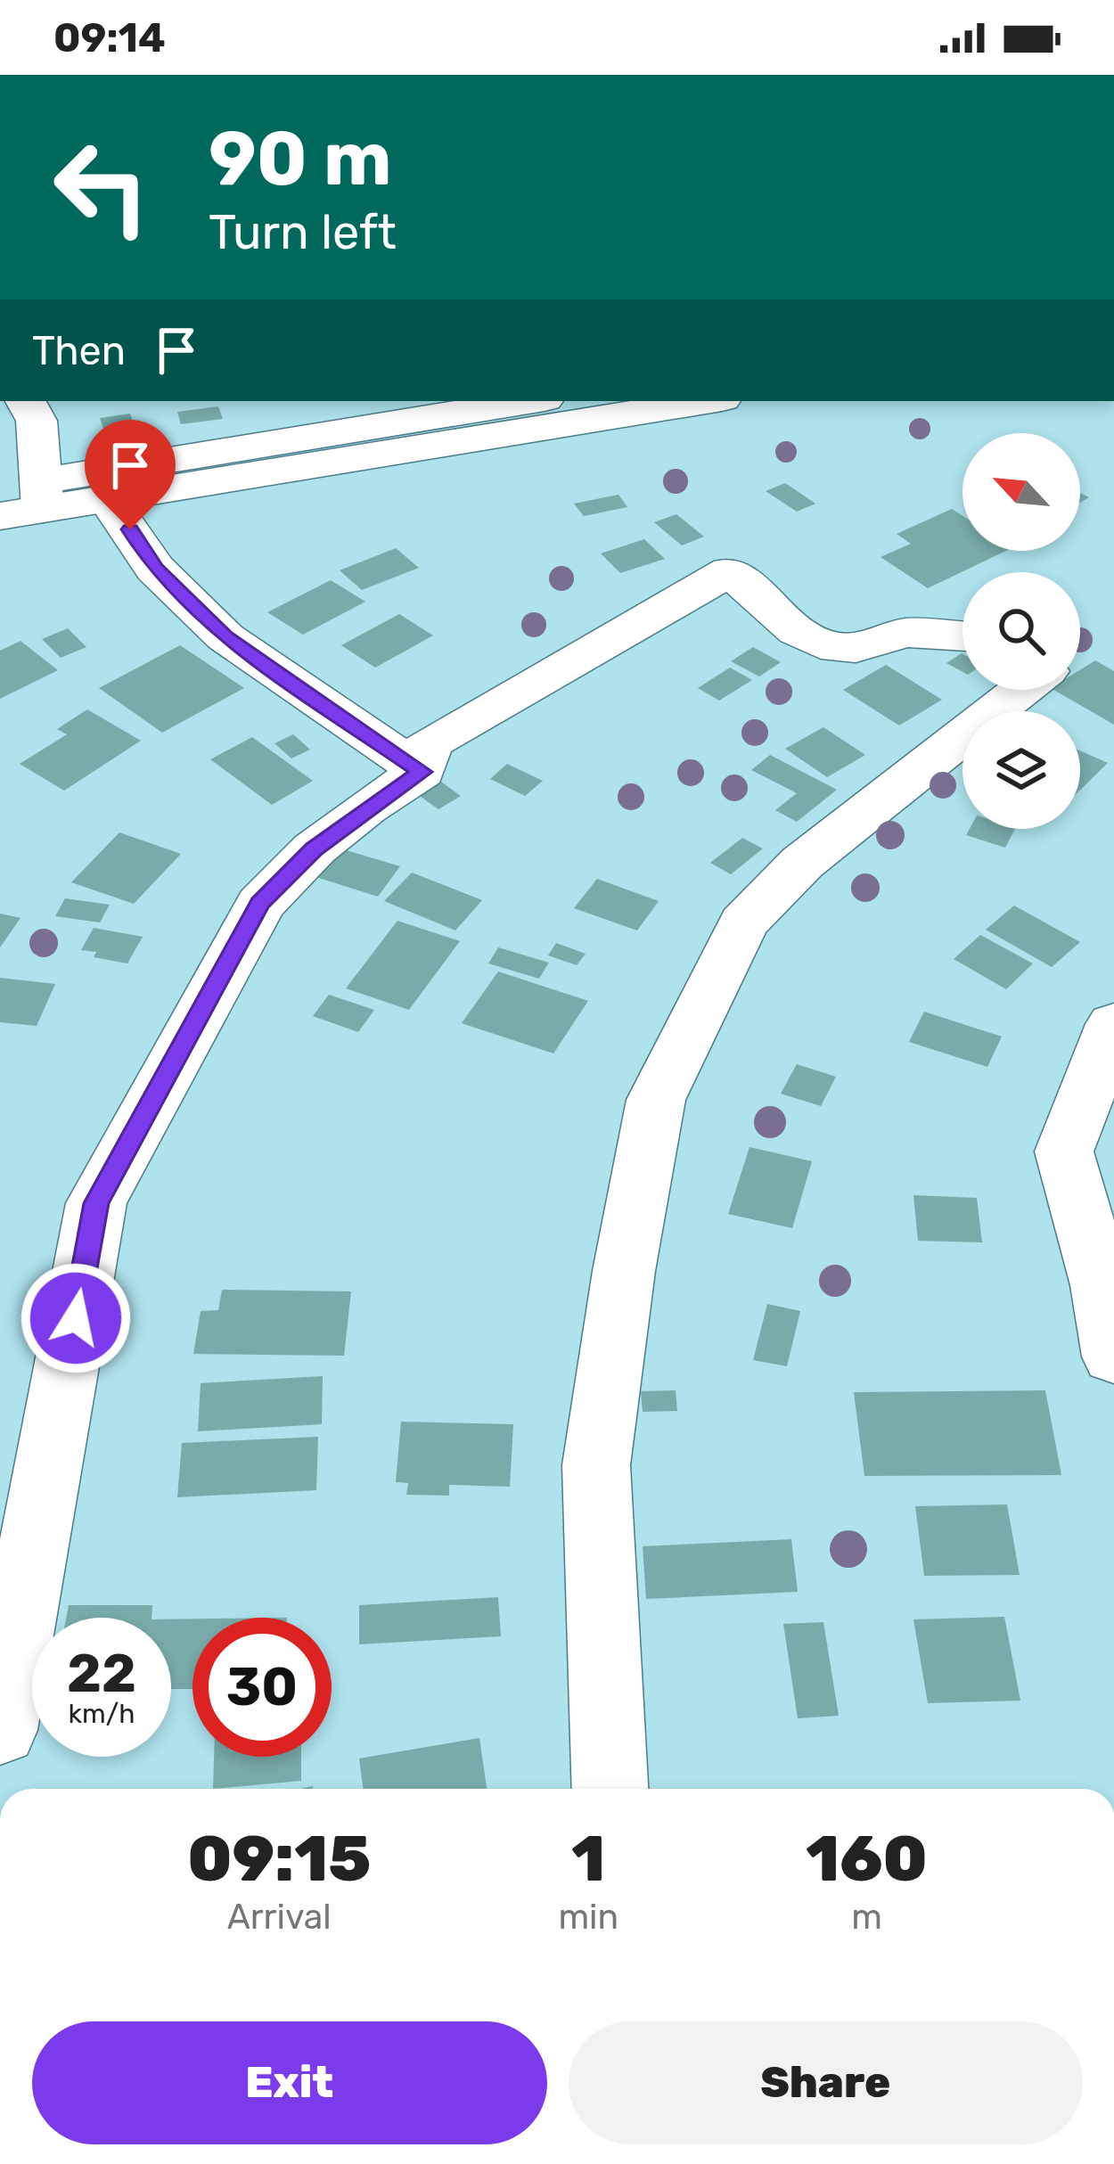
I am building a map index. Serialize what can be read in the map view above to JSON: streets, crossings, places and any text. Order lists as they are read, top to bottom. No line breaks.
{"north":"top left","page":{"status":"09:14","turn":["90 m","Turn left"],"then":"Then","speed":"22 km/h","limit":"30","eta":["09:15","Arrival","1","min","160","m"],"buttons":["Exit","Share"]}}
